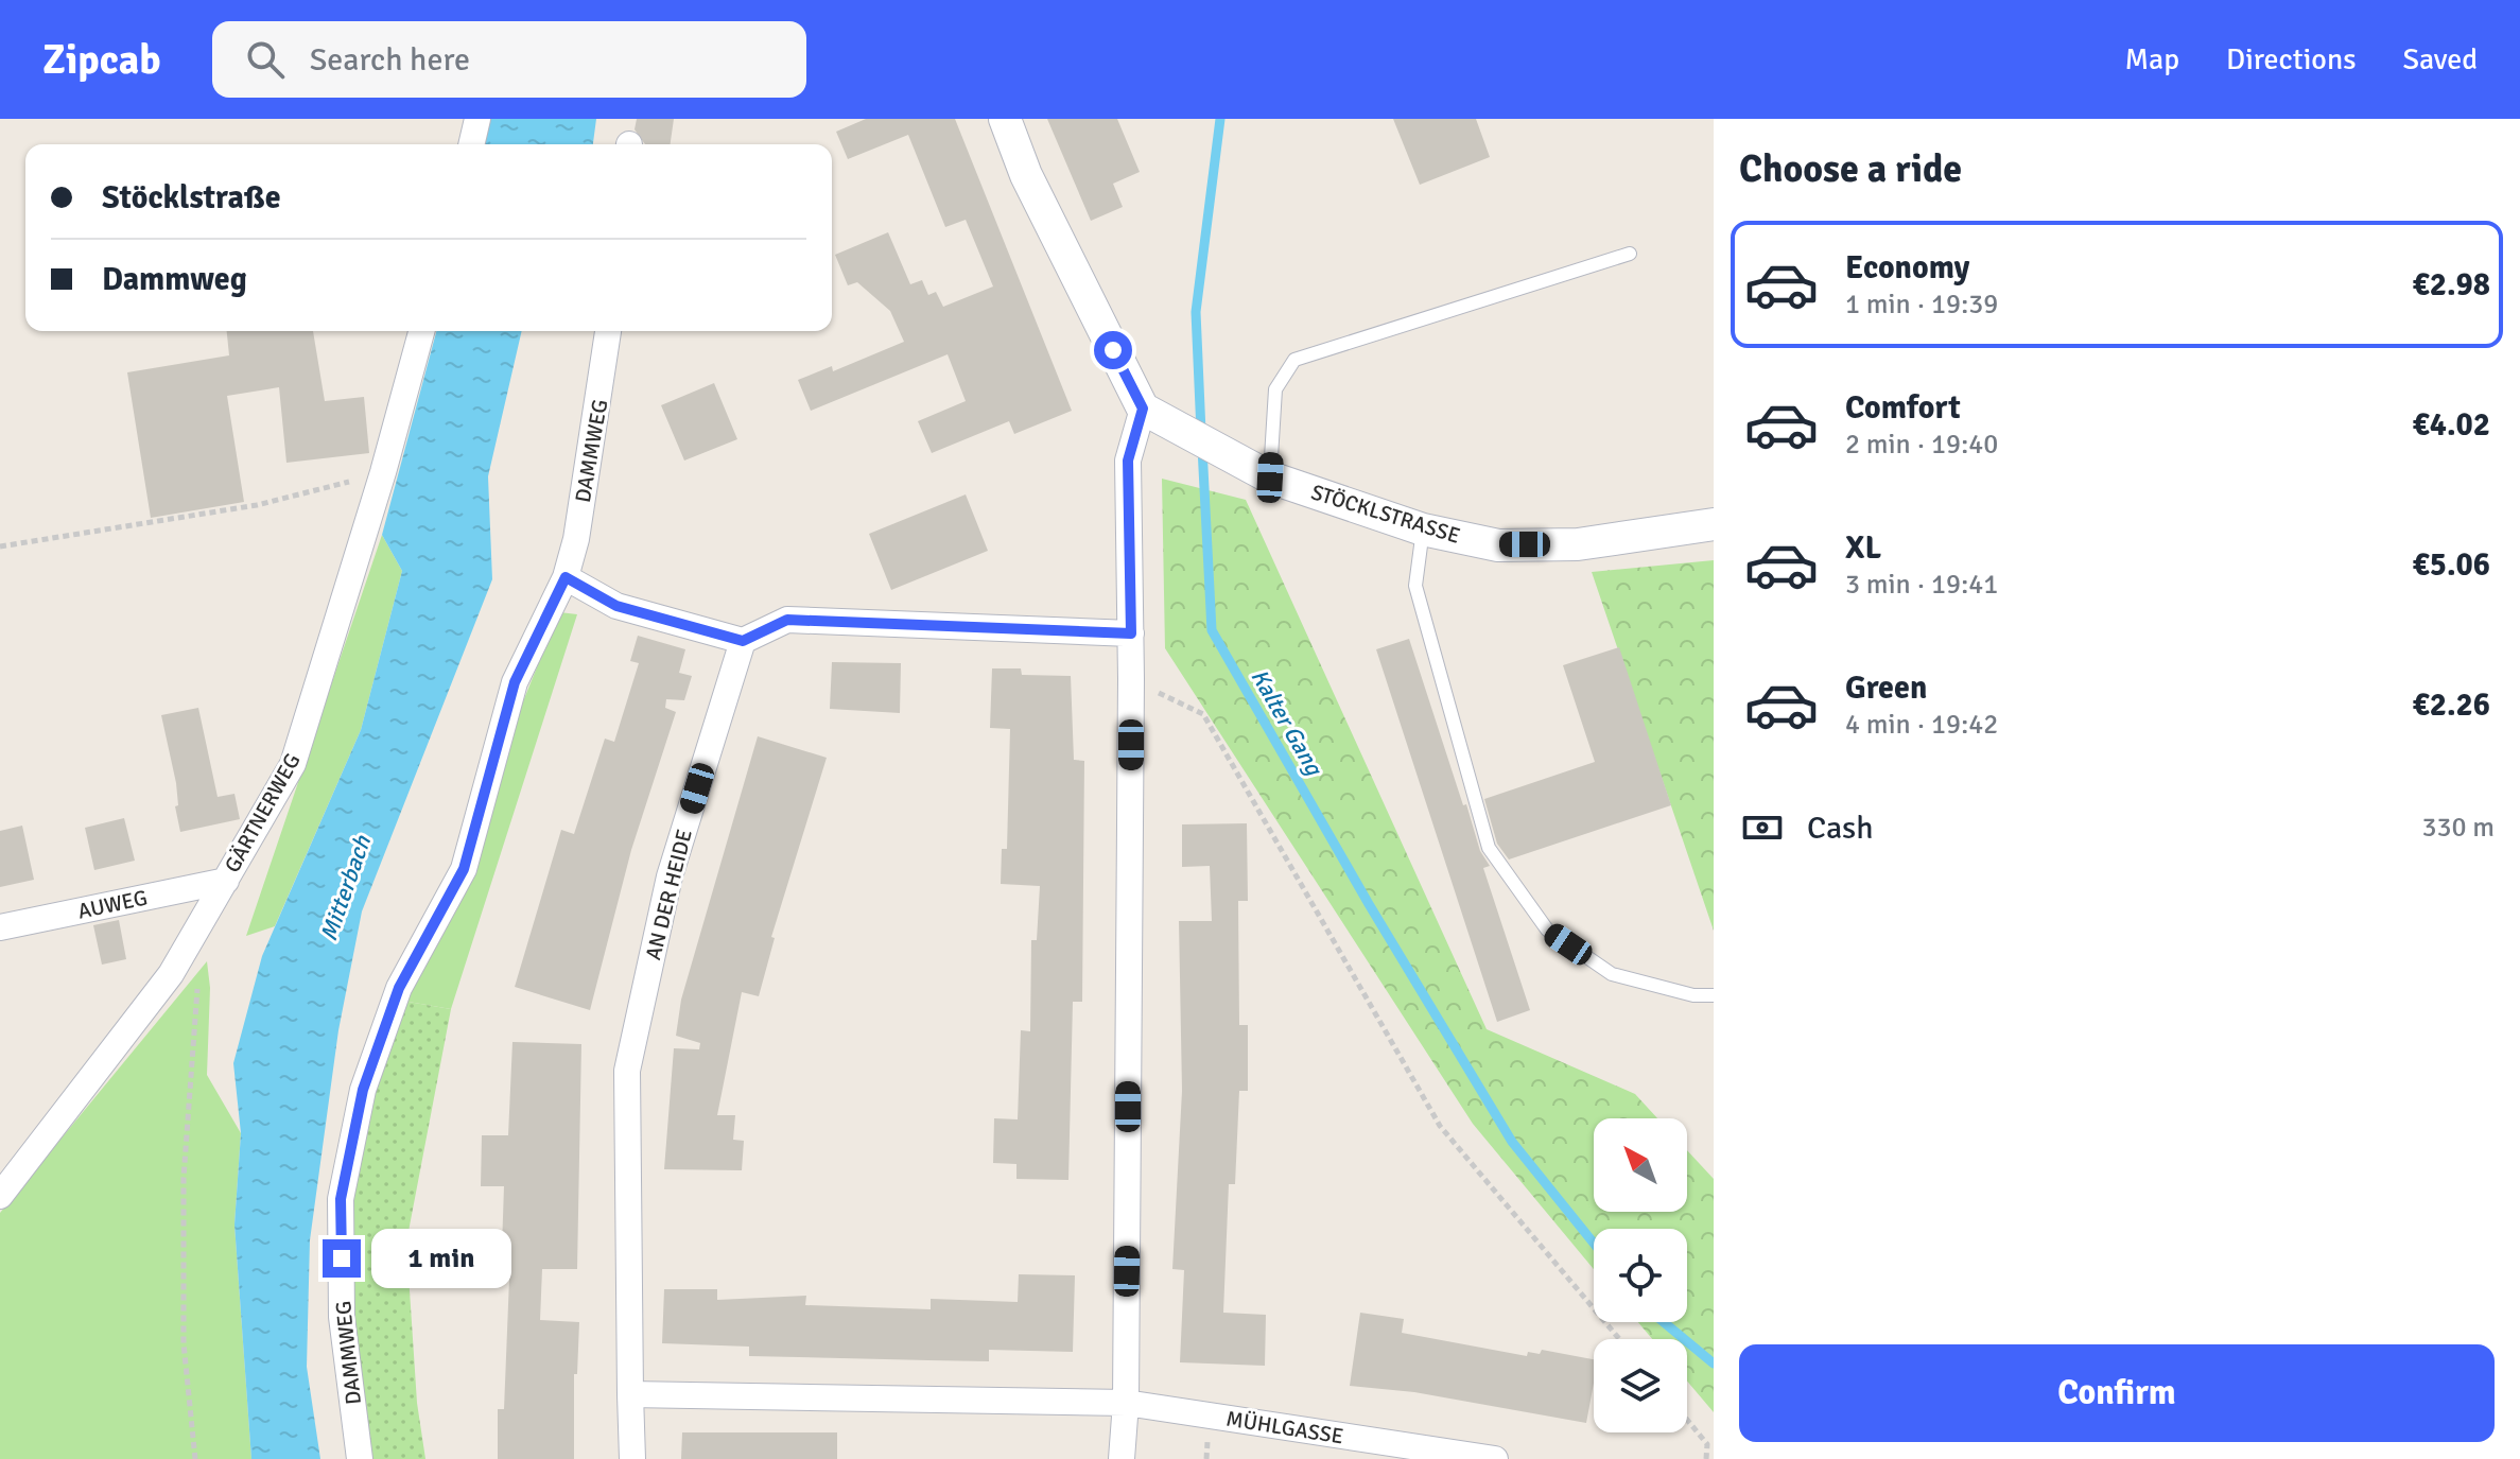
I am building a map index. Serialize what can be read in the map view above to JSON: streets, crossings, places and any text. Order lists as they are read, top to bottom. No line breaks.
{"streets":{"street":["DAMMWEG","STÖCKLSTRASSE","GÄRTNERWEG","AN DER HEIDE","AUWEG","MÜHLGASSE"]},"crossings":[["GÄRTNERWEG","AUWEG"]],"water":["Kalter Gang","Mitterbach"],"north":"top left","page":{"header":"Zipcab","search":"Search here","nav":["Map","Directions","Saved"],"heading":"Choose a ride","banner":["Stöcklstraße","Dammweg"],"list":[{"name":"Economy","note":"1 min · 19:39","value":"€2.98"},{"name":"Comfort","note":"2 min · 19:40","value":"€4.02"},{"name":"XL","note":"3 min · 19:41","value":"€5.06"},{"name":"Green","note":"4 min · 19:42","value":"€2.26"}],"pay":["Cash","330 m"],"bubble":"1 min","buttons":"Confirm"}}
